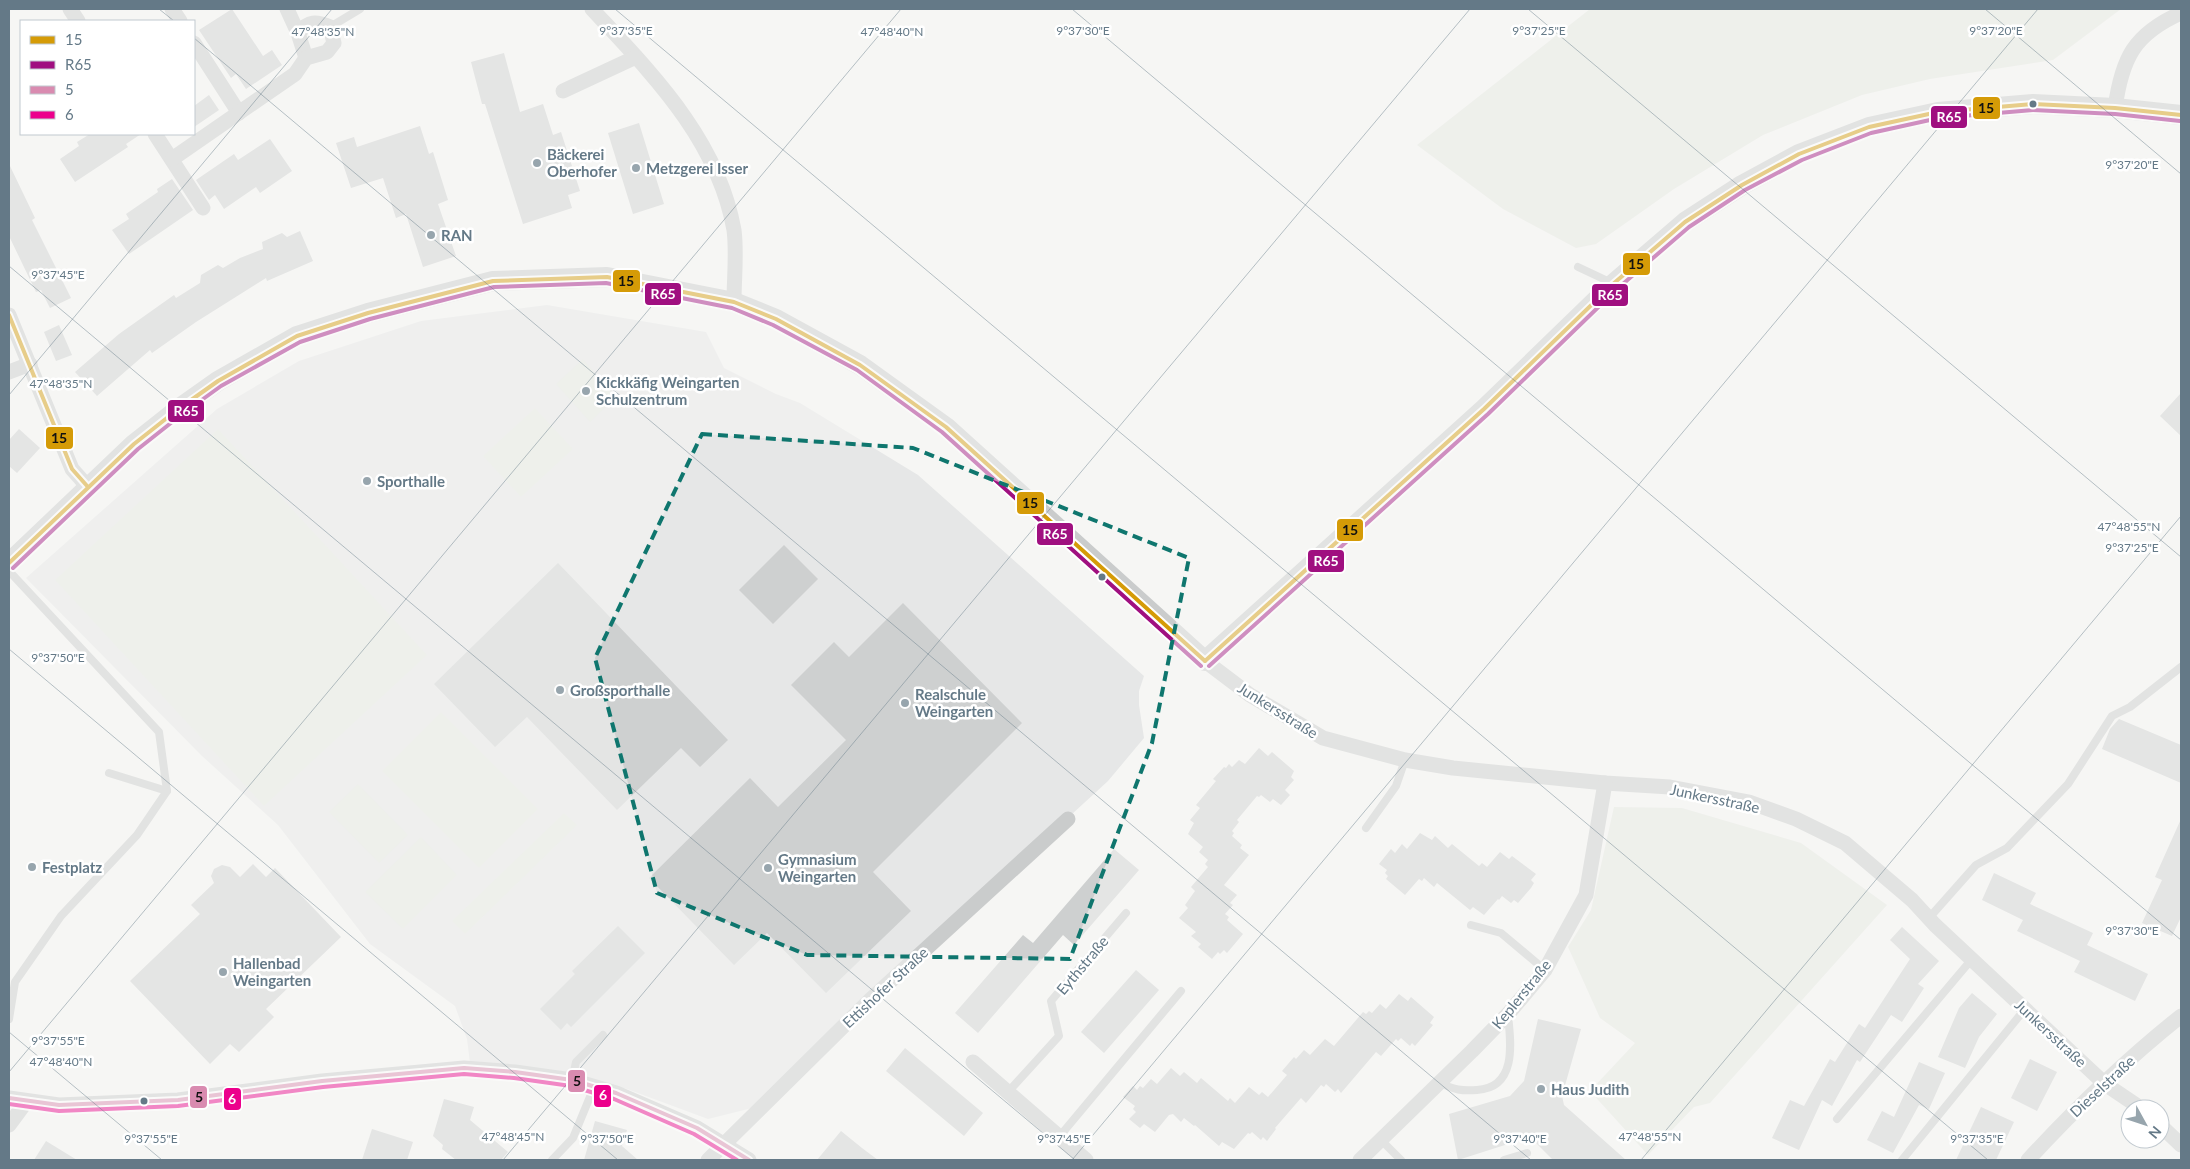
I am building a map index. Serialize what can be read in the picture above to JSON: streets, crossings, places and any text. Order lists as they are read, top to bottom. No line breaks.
{"streets":{"street":["Junkersstraße","Ettishofer Straße","Keplerstraße","Dieselstraße"],"lane":["Eythstraße"]},"crossings":[["Junkersstraße","Keplerstraße"],["Junkersstraße","Dieselstraße"]],"places":["Bäckerei Oberhofer","Metzgerei Isser","RAN","Kickkäfig Weingarten Schulzentrum","Sporthalle","Großsporthalle","Realschule Weingarten","Festplatz","Gymnasium Weingarten","Hallenbad Weingarten","Haus Judith"],"lines":["transit line 15","transit line R65","transit line 5","transit line 6"],"legend":["15","R65","5","6"],"north":"bottom right","coordinates":["9°37'35\"E","9°37'30\"E","9°37'25\"E","9°37'20\"E","47°48'35\"N","47°48'40\"N","9°37'45\"E","47°48'55\"N","9°37'50\"E","9°37'55\"E","47°48'45\"N","9°37'40\"E"]}
